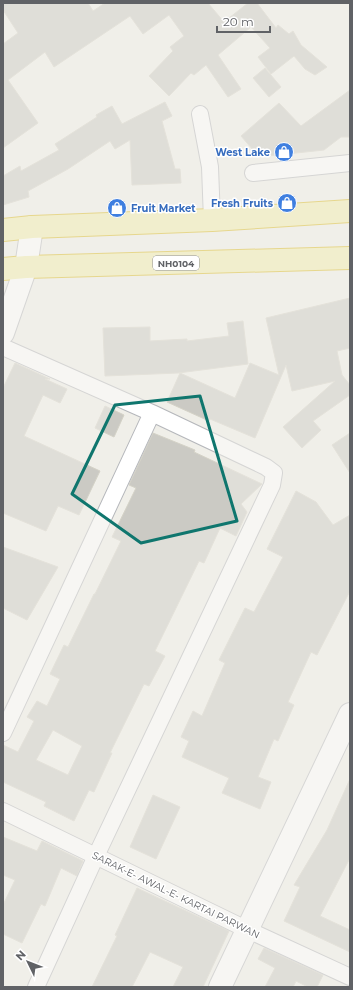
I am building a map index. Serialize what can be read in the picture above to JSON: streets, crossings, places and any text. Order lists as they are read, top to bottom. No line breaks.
{"streets":{"highway":["NH0104"],"street":["SARAK-E- AWAL-E- KARTAI PARWAN"]},"places":{"shop":["West Lake","Fresh Fruits","Fruit Market"]},"scale_bar":"20 m","north":"top left"}
